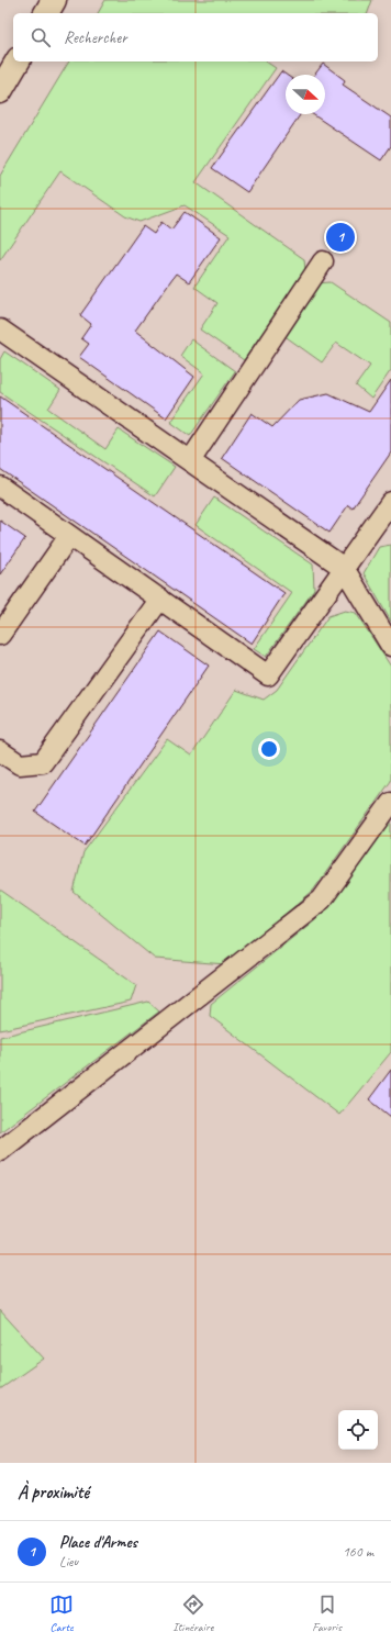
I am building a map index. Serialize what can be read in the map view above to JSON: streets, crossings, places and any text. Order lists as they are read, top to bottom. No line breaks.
{"north":"right","page":{"search":"Rechercher","pins":"1","heading":"À proximité","list":[{"mark":"1","name":"Place d'Armes","note":"Lieu","value":"160 m"}],"nav":["Carte","Itinéraire","Favoris"]}}
